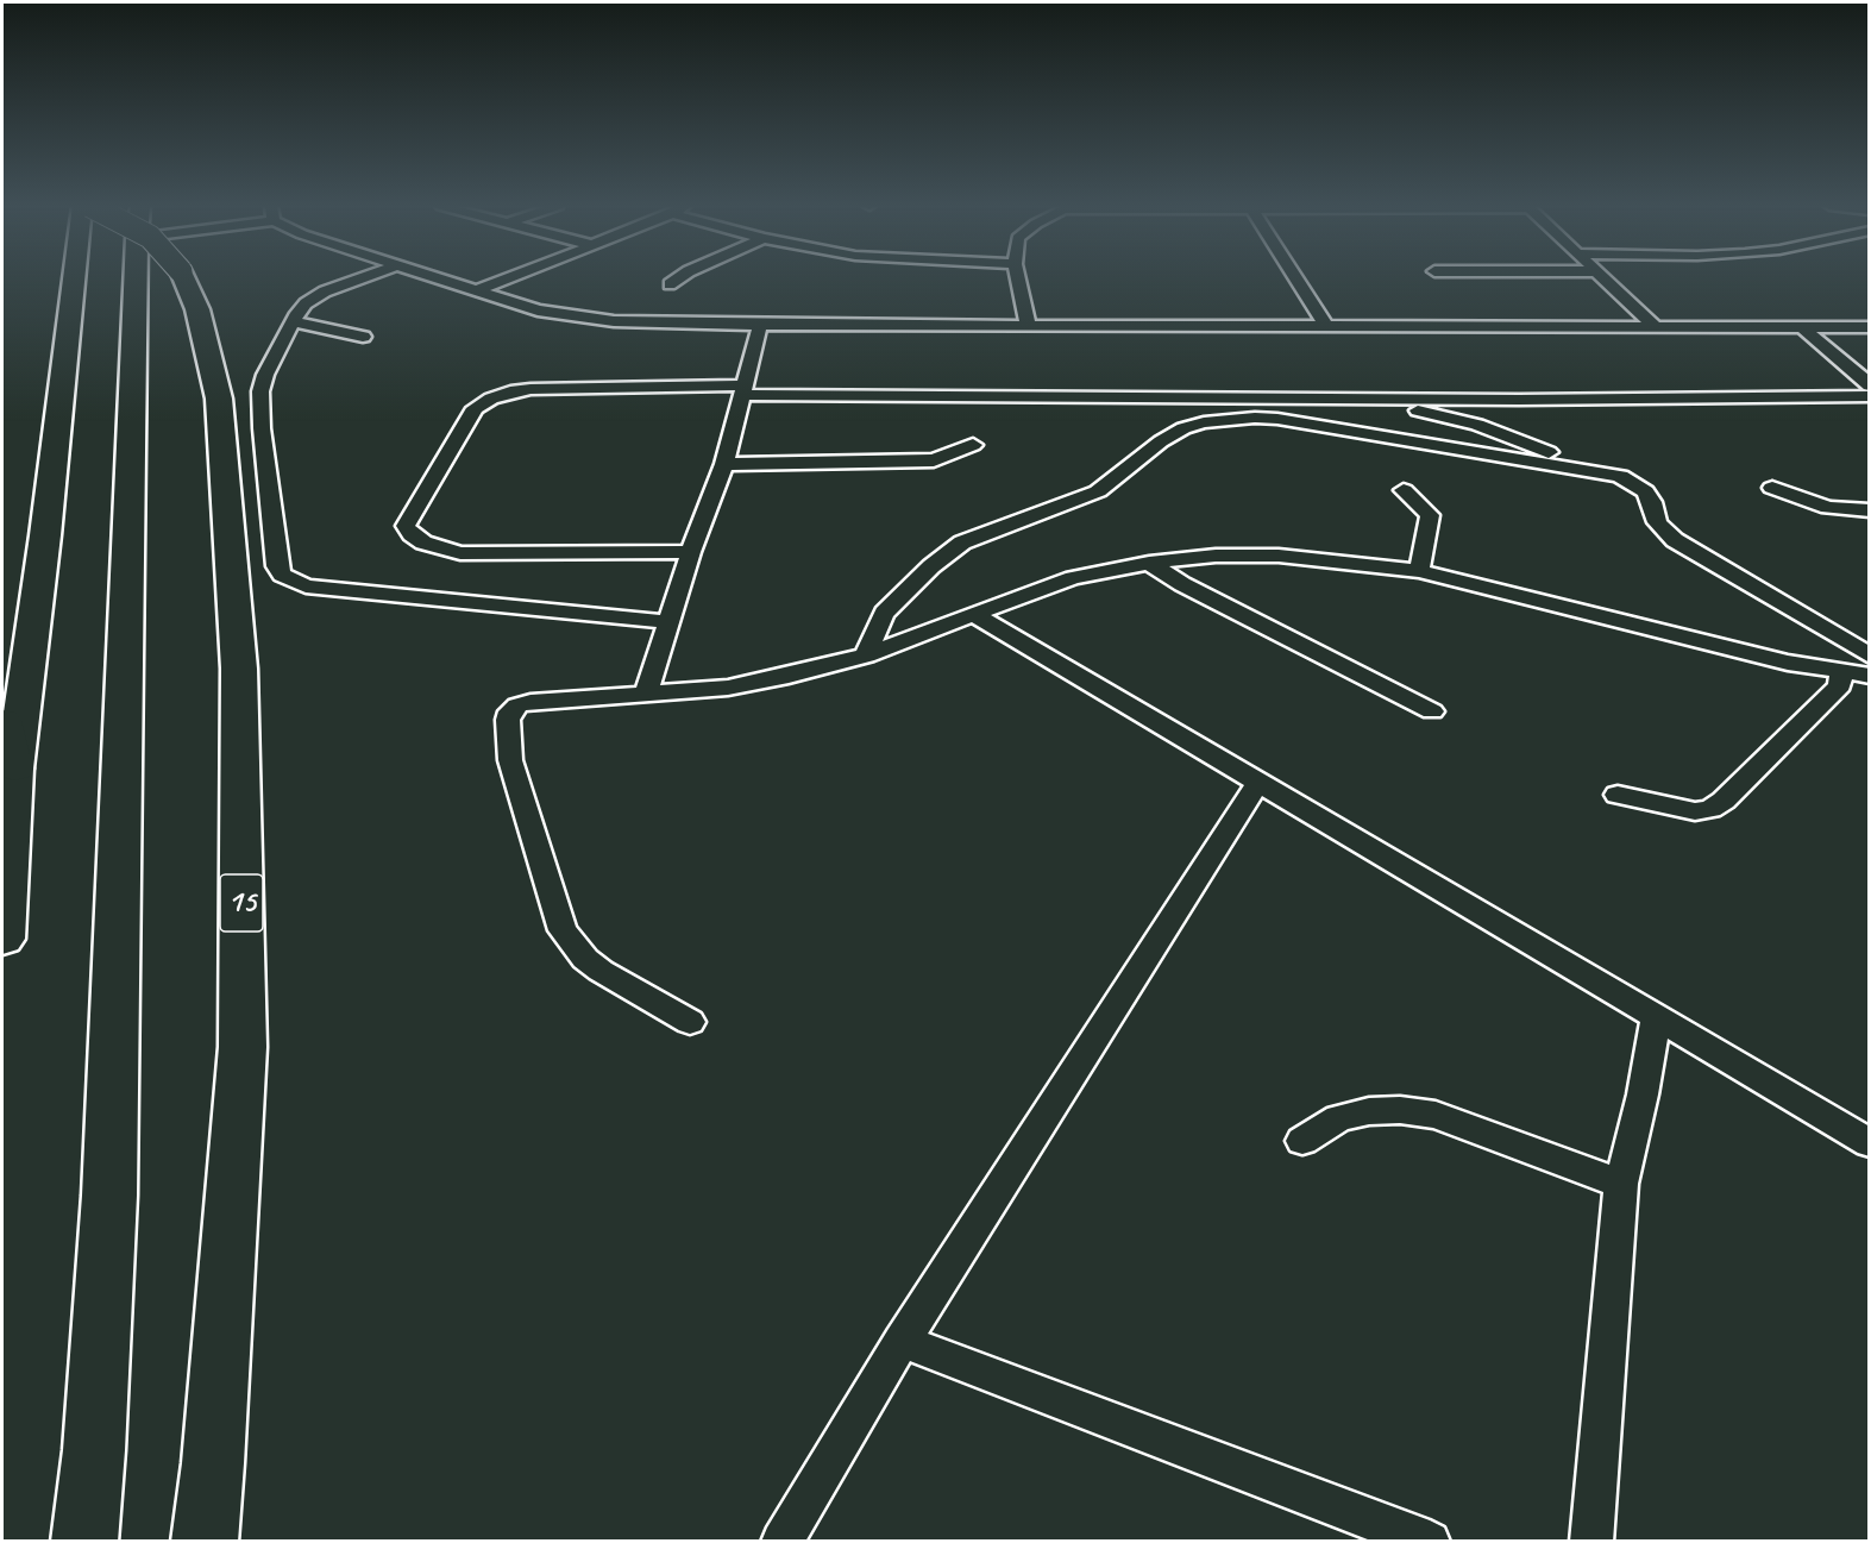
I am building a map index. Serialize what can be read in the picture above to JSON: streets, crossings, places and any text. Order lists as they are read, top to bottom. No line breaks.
{"streets":{"highway":["15"]}}
